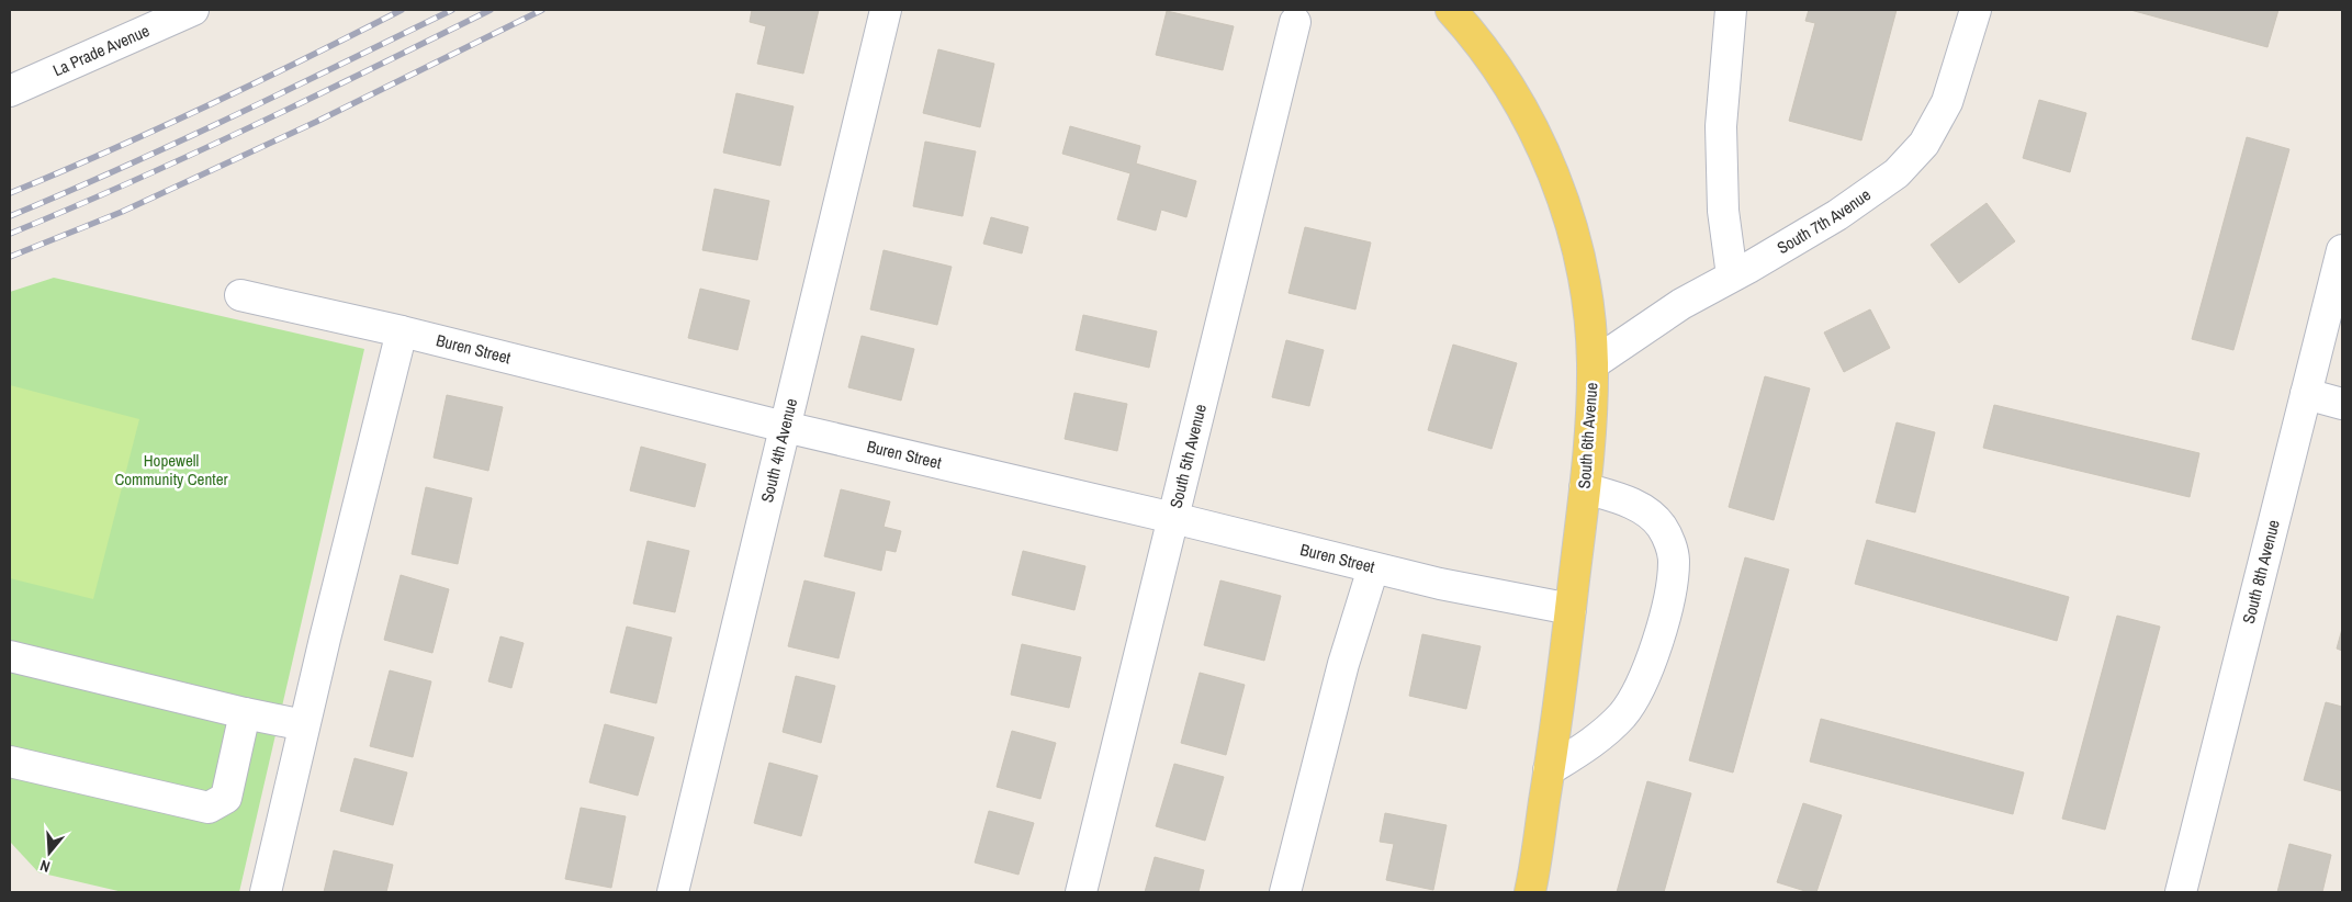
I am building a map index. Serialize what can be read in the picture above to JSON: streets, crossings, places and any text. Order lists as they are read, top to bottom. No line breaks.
{"streets":{"main road":["South 6th Avenue"],"street":["La Prade Avenue","South 7th Avenue","Buren Street","South 4th Avenue","South 5th Avenue","South 8th Avenue"]},"crossings":[["South 7th Avenue","South 6th Avenue"],["Buren Street","South 6th Avenue"],["Buren Street","South 4th Avenue"],["Buren Street","South 5th Avenue"]],"parks":["Hopewell Community Center"],"north":"bottom"}
